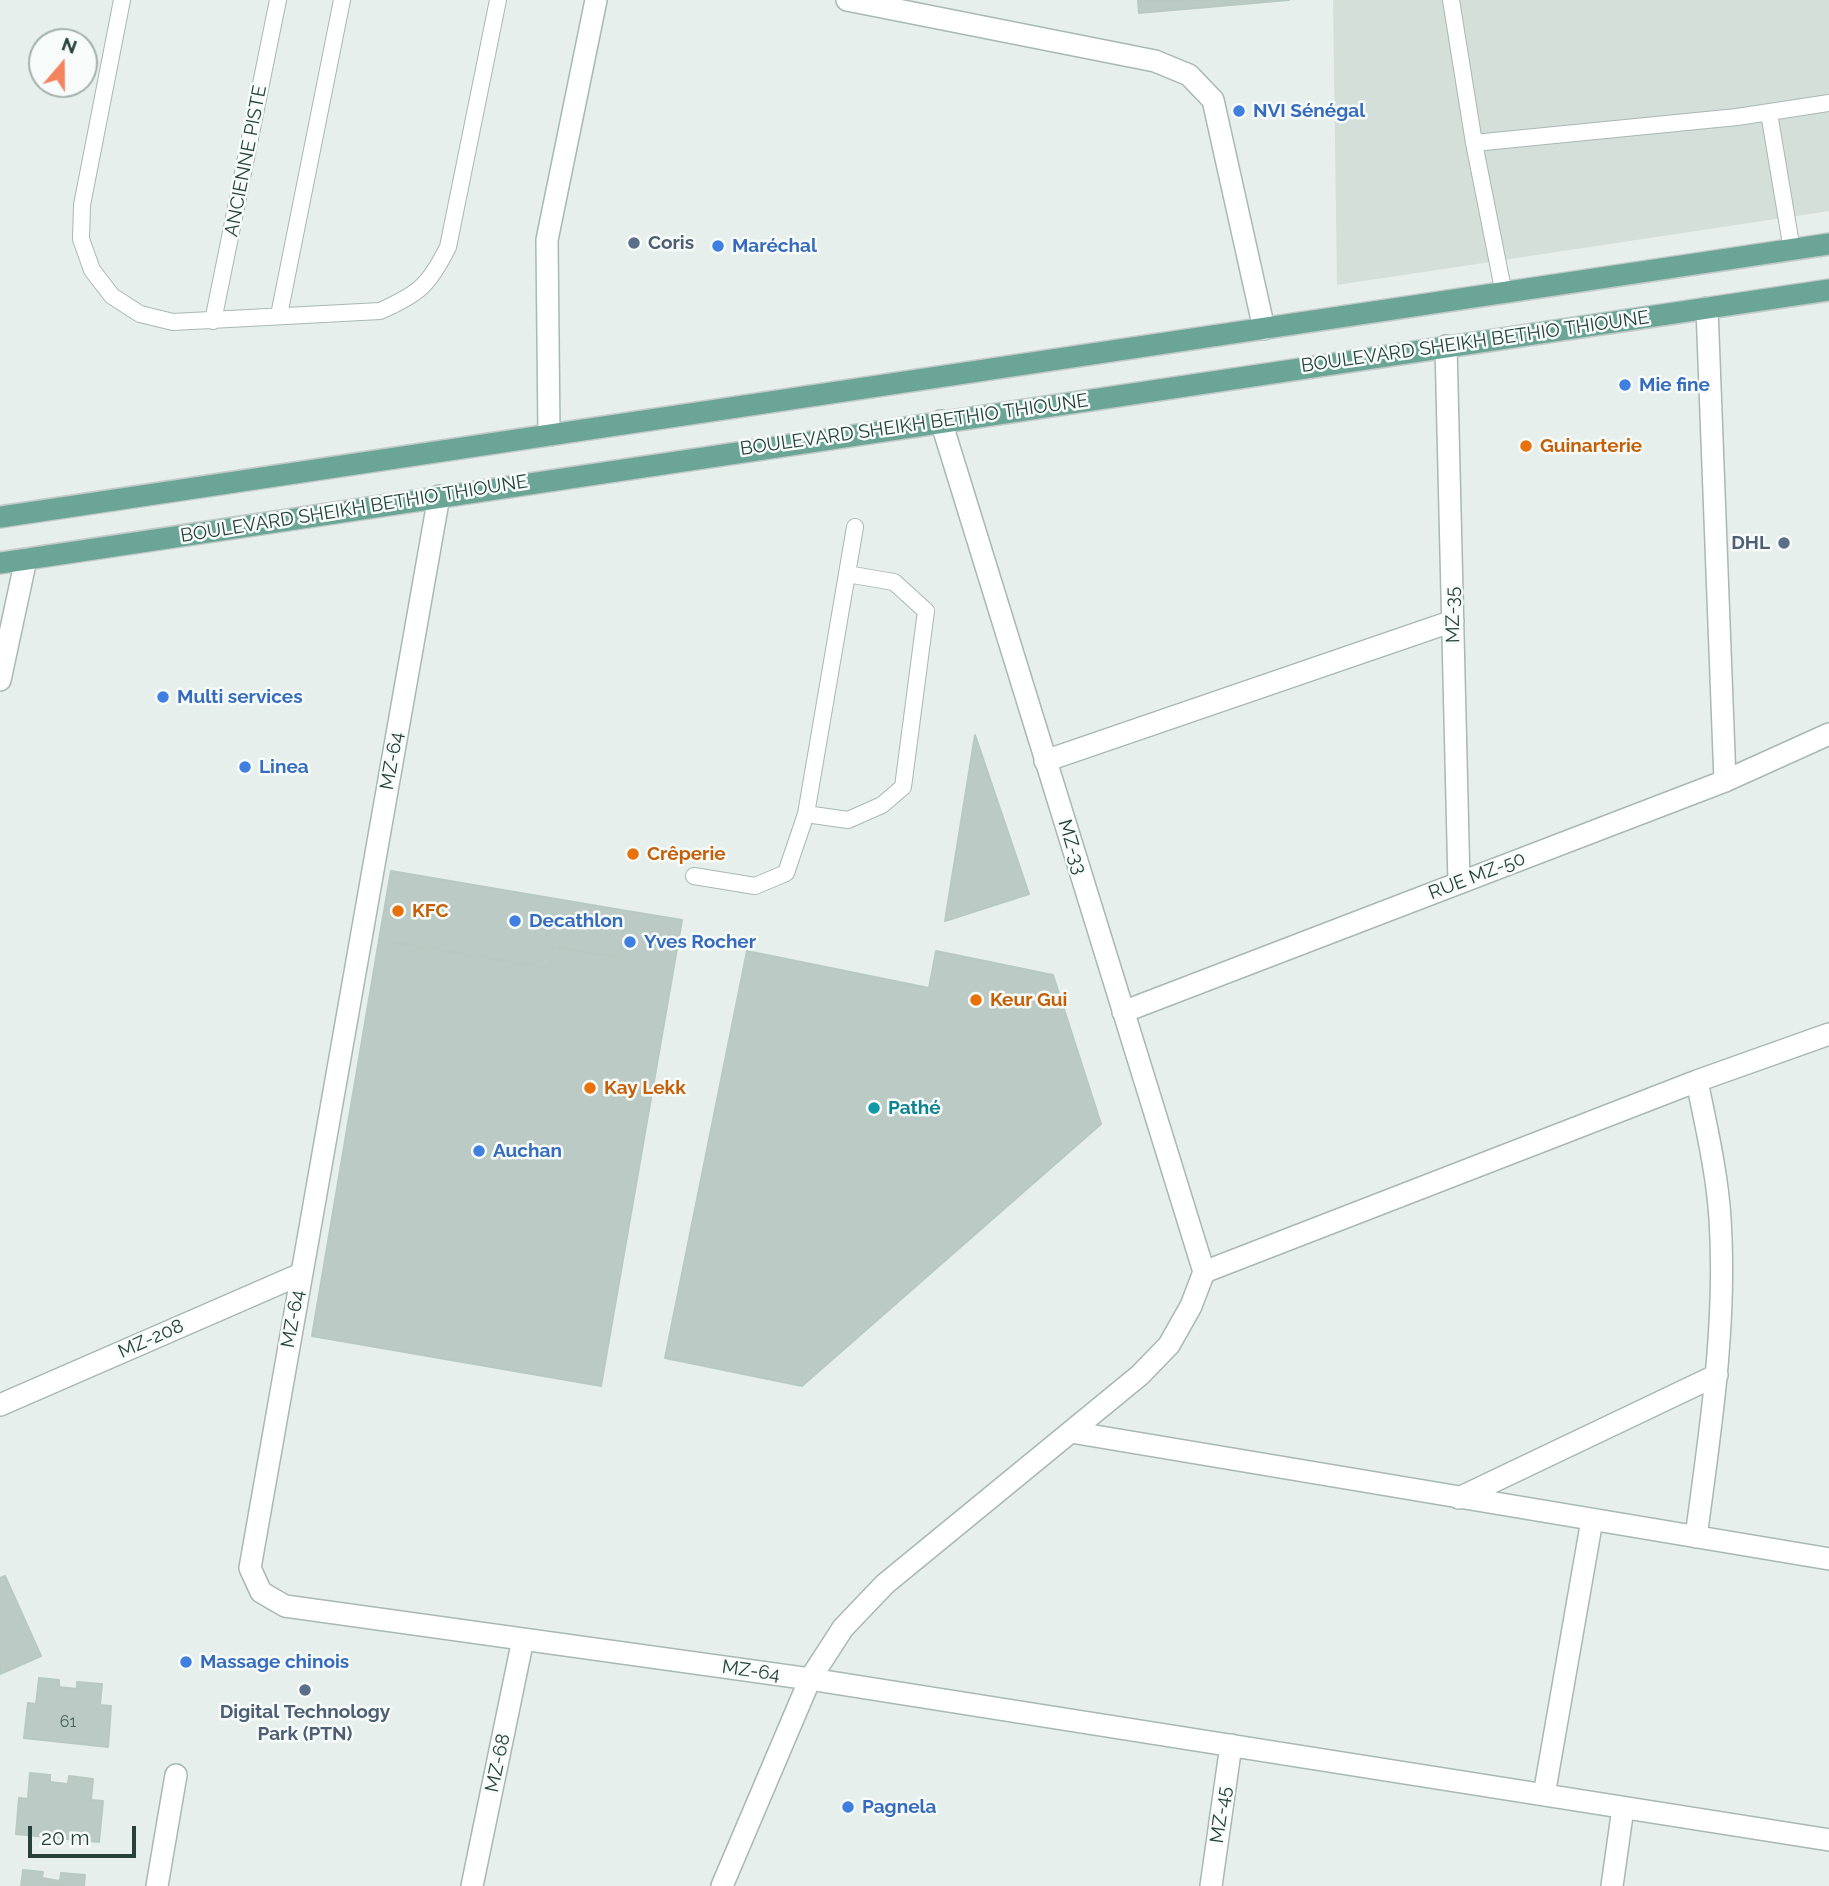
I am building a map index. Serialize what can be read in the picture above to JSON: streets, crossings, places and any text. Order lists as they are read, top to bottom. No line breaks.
{"streets":{"main road":["BOULEVARD SHEIKH BETHIO THIOUNE"],"street":["MZ-35","MZ-64","MZ-33","RUE MZ-50","MZ-208","MZ-68","MZ-45"],"lane":["ANCIENNE PISTE"]},"crossings":[["BOULEVARD SHEIKH BETHIO THIOUNE","MZ-35"],["BOULEVARD SHEIKH BETHIO THIOUNE","MZ-64"],["BOULEVARD SHEIKH BETHIO THIOUNE","MZ-33"],["MZ-35","RUE MZ-50"],["MZ-64","MZ-208"],["MZ-64","MZ-68"],["MZ-64","MZ-45"],["MZ-33","RUE MZ-50"]],"places":["NVI Sénégal","Coris","Maréchal","Mie fine","Guinarterie","DHL","Multi services","Linea","Crêperie","KFC","Decathlon","Yves Rocher","Keur Gui","Kay Lekk","Pathé","Auchan","Massage chinois","Digital Technology Park (PTN)","Pagnela"],"house_numbers":["61"],"scale_bar":"20 m","north":"top"}
